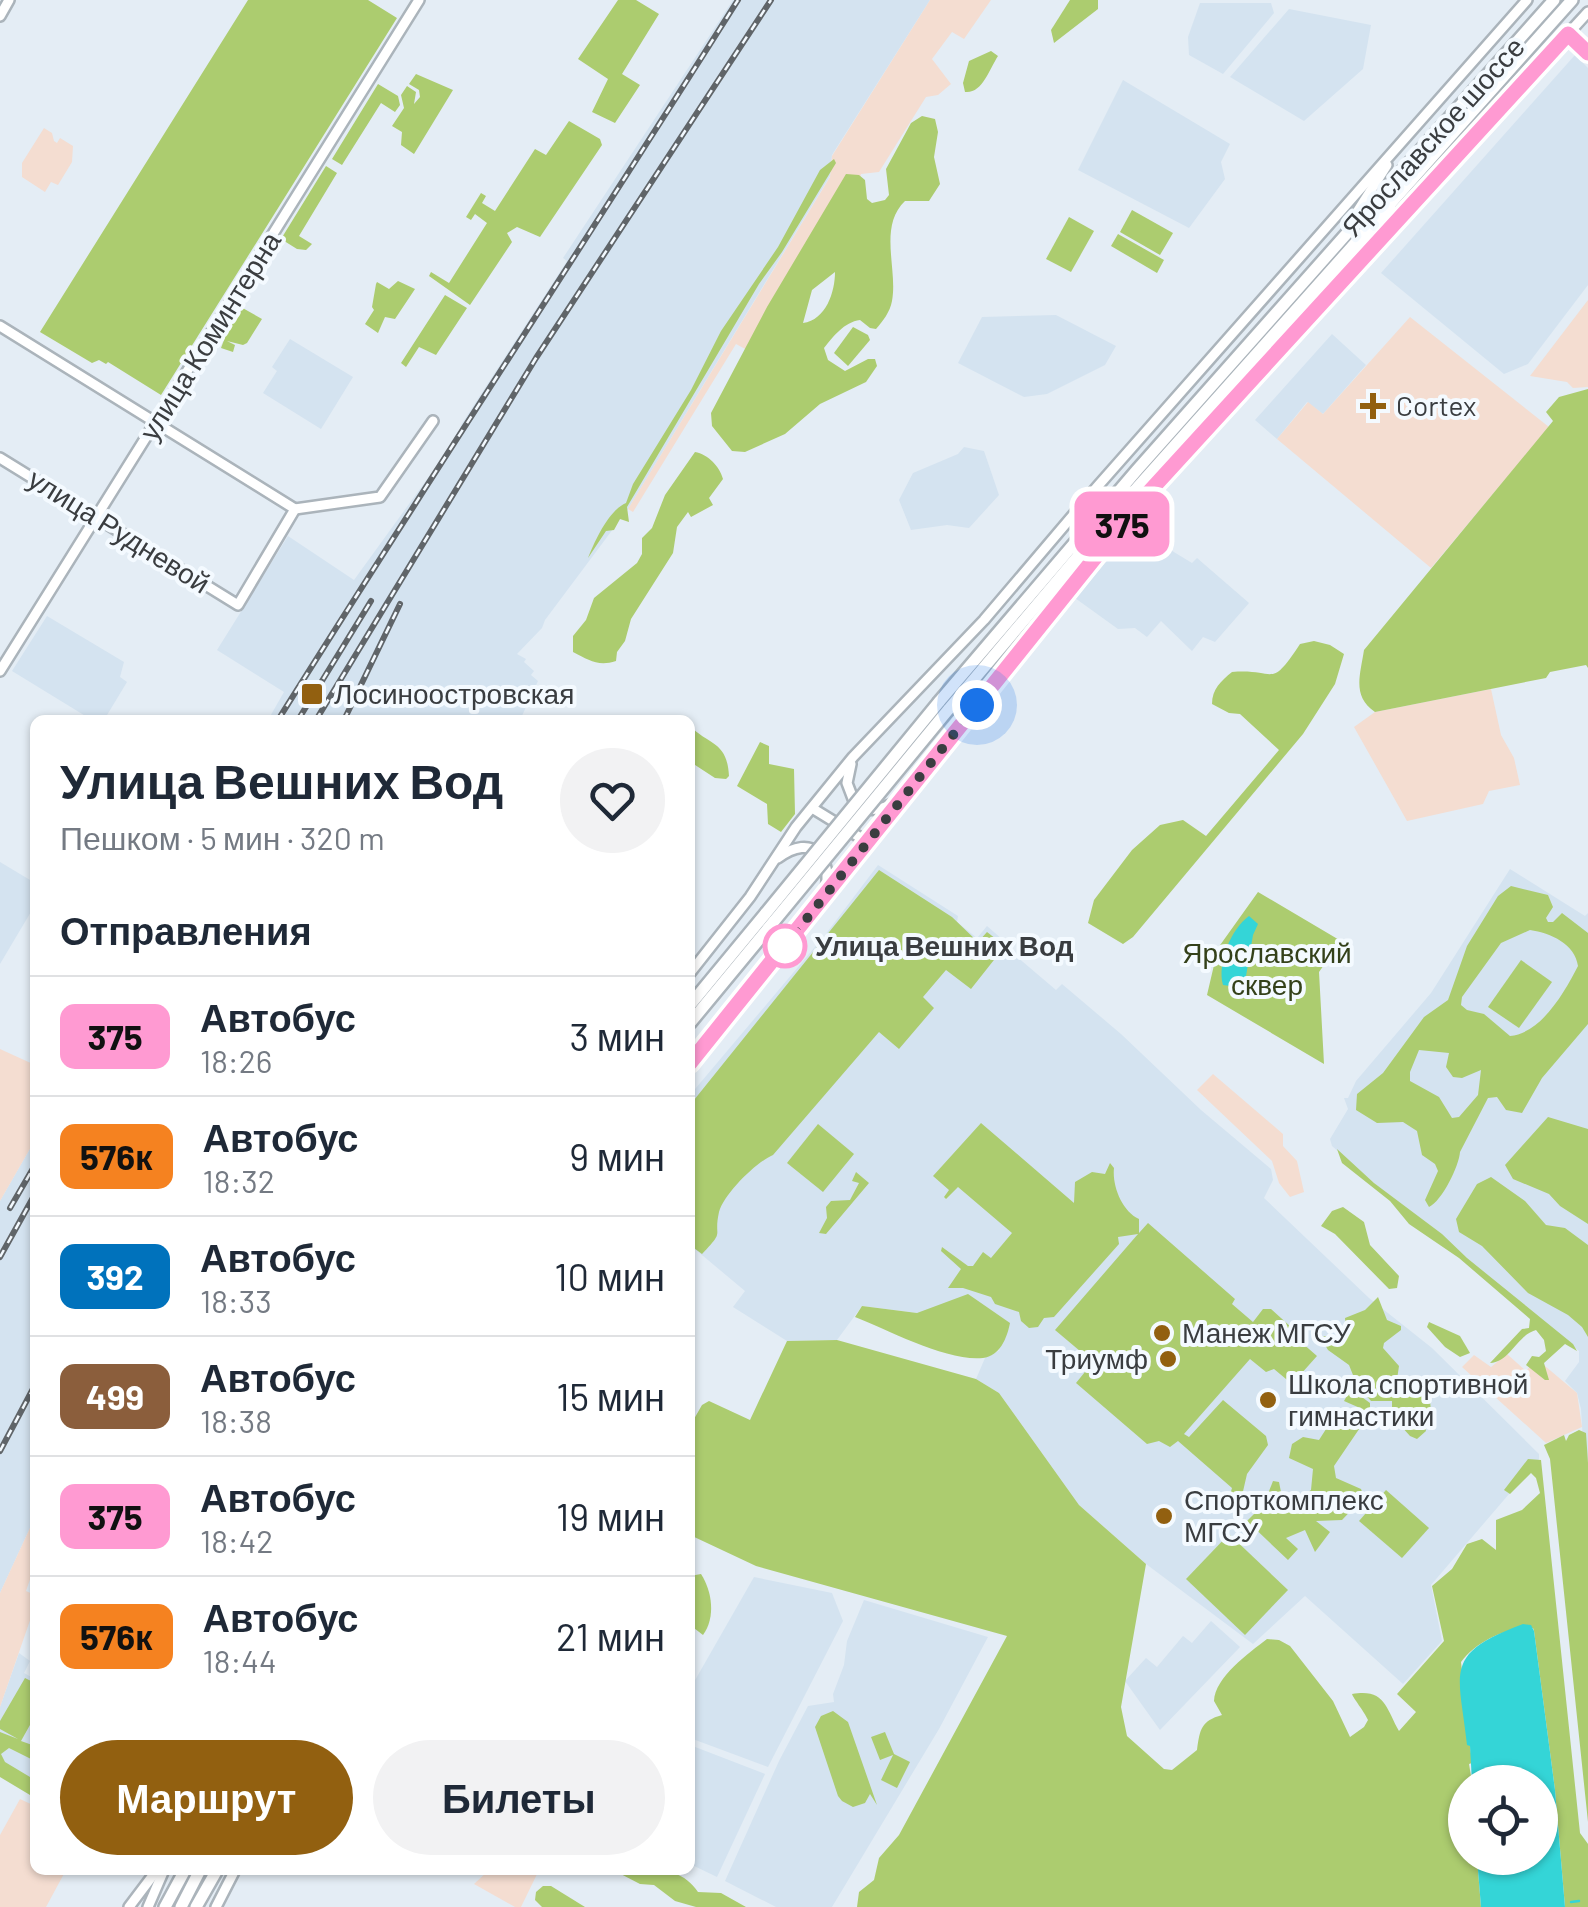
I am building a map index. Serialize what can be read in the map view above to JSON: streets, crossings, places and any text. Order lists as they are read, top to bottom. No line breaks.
{"streets":{"main road":["Ярославское шоссе"],"street":["улица Коминтерна","улица Рудневой"]},"crossings":[["улица Коминтерна","улица Рудневой"]],"parks":["Ярославский сквер"],"places":{"health":["Cortex"],"transit":["Лосиноостровская"],"other":["Улица Вешних Вод","Манеж МГСУ","Триумф","Школа спортивной гимнастики","Спорткомплекс МГСУ"]},"lines":["bus line 375"],"page":{"on_map":"375","heading":[["Улица Вешних Вод","Пешком · 5 мин · 320 m"],"Отправления"],"list":[{"mark":"375","name":"Автобус","note":"18:26","value":"3 мин"},{"mark":"576к","name":"Автобус","note":"18:32","value":"9 мин"},{"mark":"392","name":"Автобус","note":"18:33","value":"10 мин"},{"mark":"499","name":"Автобус","note":"18:38","value":"15 мин"},{"mark":"375","name":"Автобус","note":"18:42","value":"19 мин"},{"mark":"576к","name":"Автобус","note":"18:44","value":"21 мин"}],"buttons":["Маршрут","Билеты"]}}
